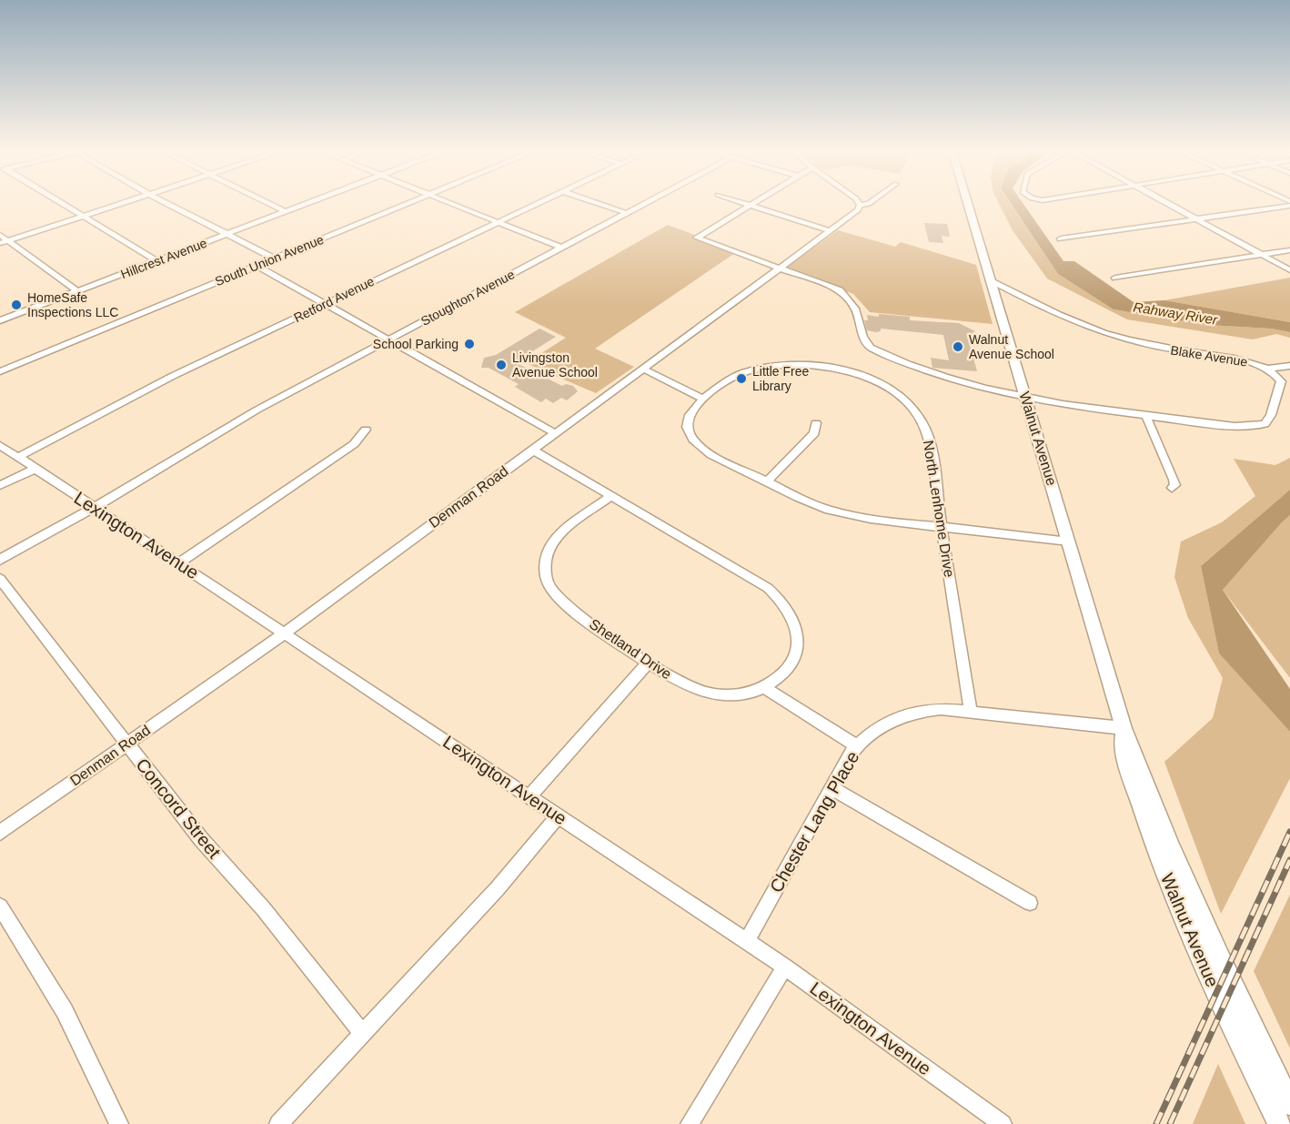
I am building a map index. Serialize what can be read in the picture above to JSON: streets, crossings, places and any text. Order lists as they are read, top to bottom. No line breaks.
{"streets":{"street":["Hillcrest Avenue","South Union Avenue","Stoughton Avenue","Retford Avenue","Blake Avenue","Walnut Avenue","Denman Road","North Lenhome Drive","Lexington Avenue","Shetland Drive","Concord Street","Chester Lang Place"]},"crossings":[["Stoughton Avenue","Lexington Avenue"],["Retford Avenue","Lexington Avenue"],["Blake Avenue","Walnut Avenue"],["Blake Avenue","Denman Road"],["Walnut Avenue","Chester Lang Place"],["Denman Road","Lexington Avenue"],["Denman Road","Concord Street"],["North Lenhome Drive","Chester Lang Place"],["Lexington Avenue","Chester Lang Place"]],"water":["Rahway River"],"places":["HomeSafe Inspections LLC","School Parking","Walnut Avenue School","Livingston Avenue School","Little Free Library"]}
